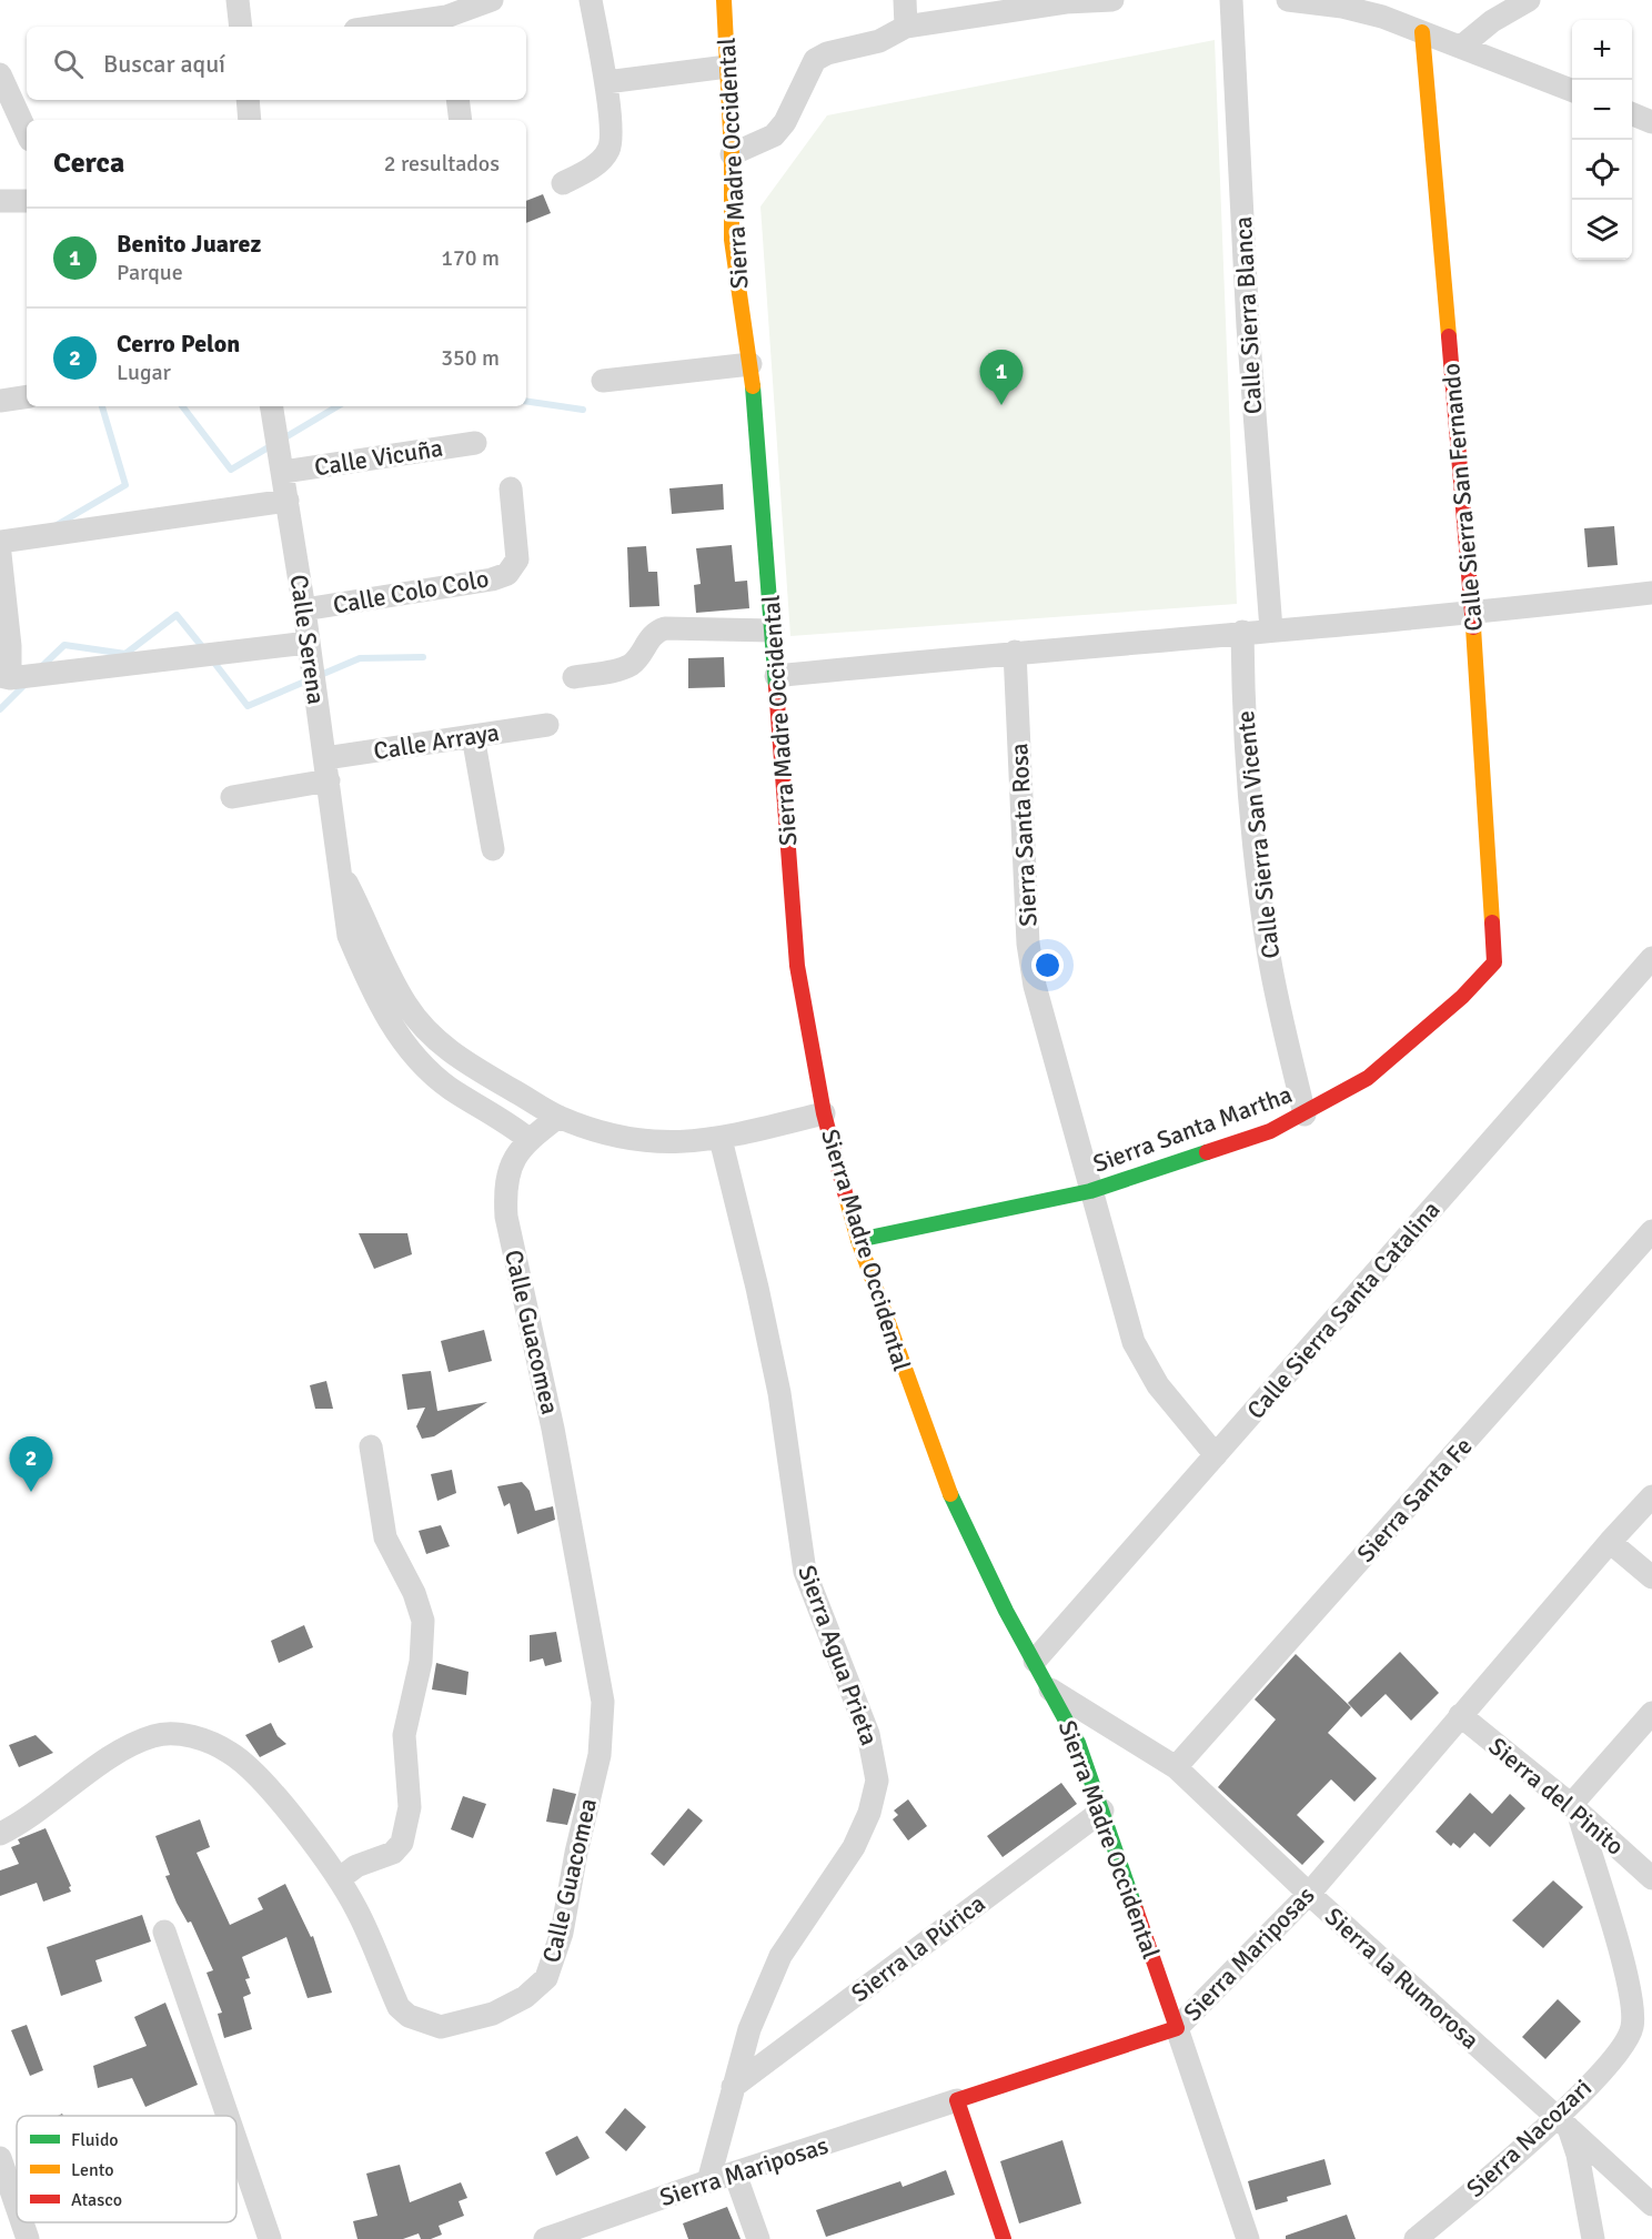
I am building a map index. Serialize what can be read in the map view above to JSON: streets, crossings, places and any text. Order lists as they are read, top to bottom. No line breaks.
{"streets":{"street":["Sierra Madre Occidental","Calle Sierra Blanca","Calle Vicuña","Calle Sierra San Fernando","Calle Colo Colo","Calle Serena","Calle Arraya","Sierra Santa Rosa","Calle Sierra San Vicente","Sierra Santa Martha","Calle Sierra Santa Catalina","Calle Guacomea","Sierra Santa Fe","Sierra Agua Prieta","Sierra del Pinito","Sierra la Púrica","Sierra Mariposas","Sierra la Rumorosa","Sierra Nacozari"]},"crossings":[["Sierra Madre Occidental","Calle Serena"],["Sierra Madre Occidental","Sierra Santa Martha"],["Sierra Madre Occidental","Calle Sierra Santa Catalina"],["Sierra Madre Occidental","Sierra la Púrica"],["Sierra Madre Occidental","Sierra Mariposas"],["Sierra Madre Occidental","Sierra la Rumorosa"],["Calle Vicuña","Calle Serena"],["Calle Sierra San Fernando","Sierra Santa Martha"],["Calle Colo Colo","Calle Serena"],["Calle Serena","Calle Arraya"],["Calle Serena","Calle Guacomea"],["Calle Serena","Sierra Agua Prieta"],["Sierra Santa Rosa","Sierra Santa Martha"],["Sierra Santa Rosa","Calle Sierra Santa Catalina"],["Calle Sierra San Vicente","Sierra Santa Martha"],["Sierra Santa Fe","Sierra la Rumorosa"],["Sierra Agua Prieta","Sierra la Púrica"],["Sierra Agua Prieta","Sierra Mariposas"],["Sierra del Pinito","Sierra Mariposas"],["Sierra del Pinito","Sierra Nacozari"],["Sierra Mariposas","Sierra la Rumorosa"],["Sierra la Rumorosa","Sierra Nacozari"]],"legend":["Fluido","Lento","Atasco"],"page":{"map_buttons":["+","−"],"search":"Buscar aquí","heading":["Cerca","2 resultados"],"list":[{"mark":"1","name":"Benito Juarez","note":"Parque","value":"170 m"},{"mark":"2","name":"Cerro Pelon","note":"Lugar","value":"350 m"}],"pins":["1","2"]}}
